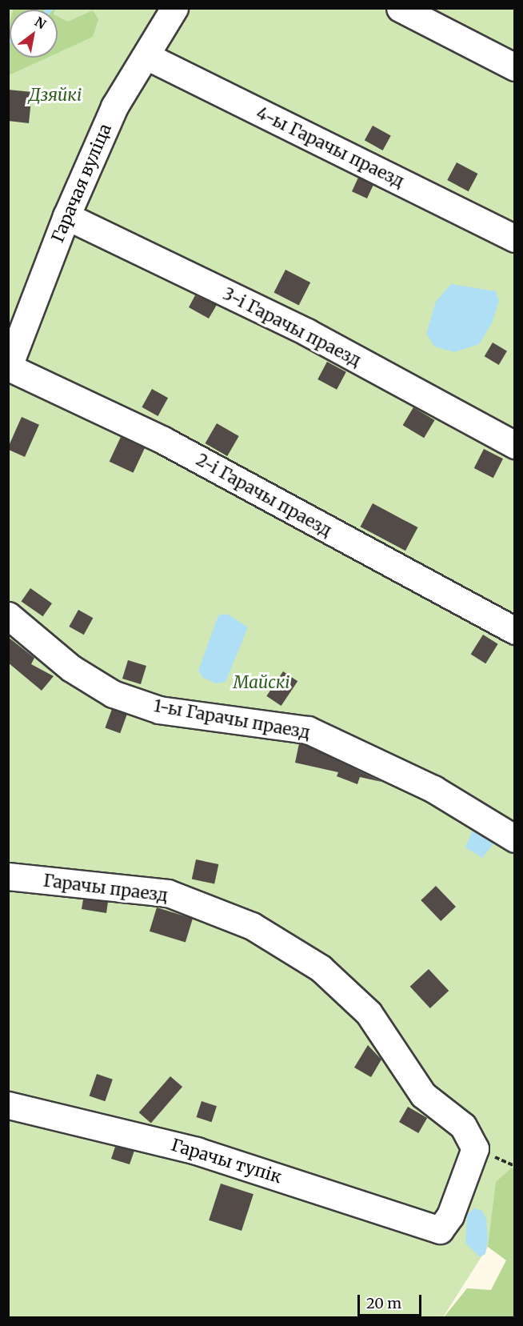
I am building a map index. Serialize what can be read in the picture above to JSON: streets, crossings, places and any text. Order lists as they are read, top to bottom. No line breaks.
{"streets":{"street":["4-ы Гарачы праезд","Гарачая вуліца","3-і Гарачы праезд","2-і Гарачы праезд","1-ы Гарачы праезд","Гарачы праезд","Гарачы тупік"]},"crossings":[["4-ы Гарачы праезд","Гарачая вуліца"],["Гарачая вуліца","3-і Гарачы праезд"],["Гарачая вуліца","2-і Гарачы праезд"],["Гарачы праезд","Гарачы тупік"]],"parks":["Дзяйкі","Майскі"],"scale_bar":"20 m","north":"top right"}
